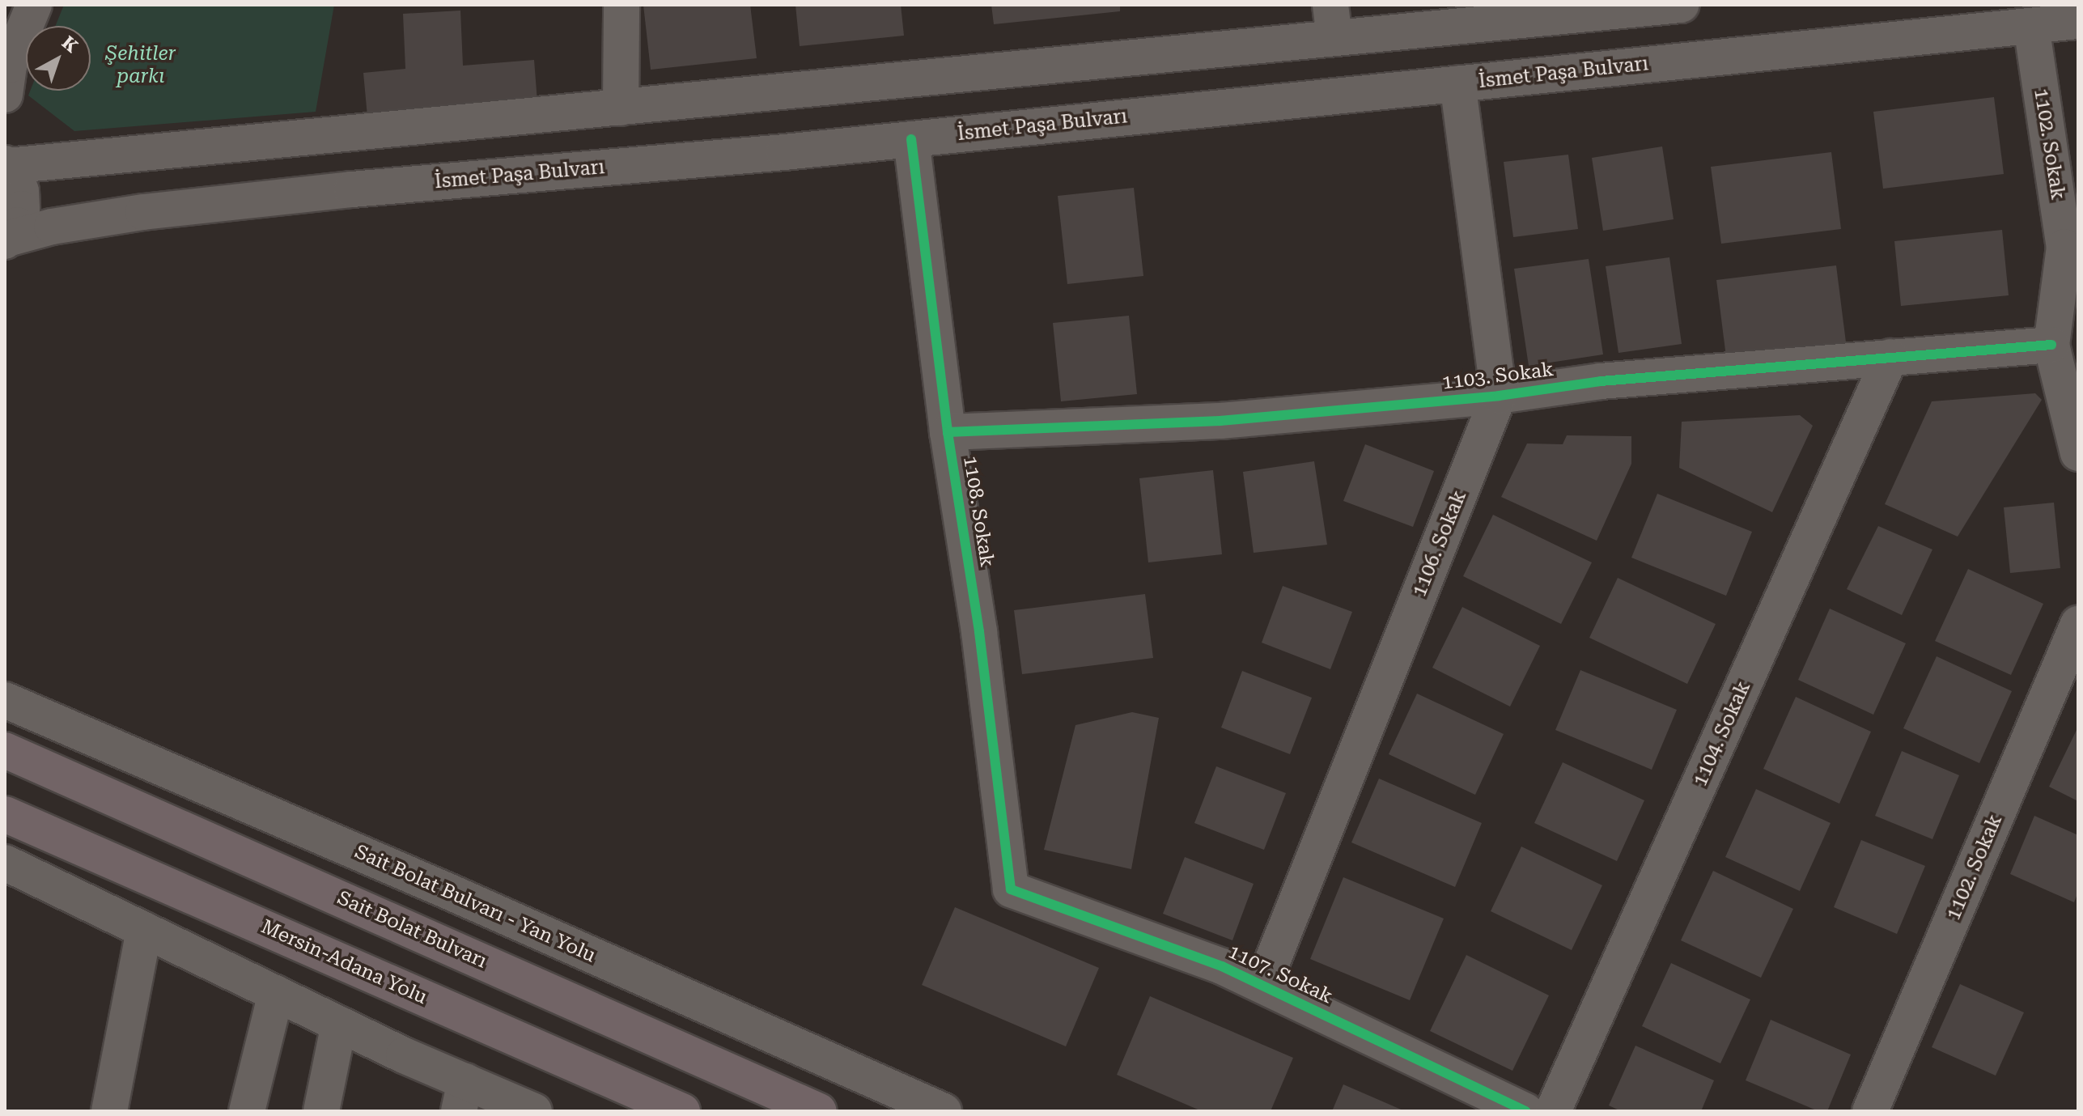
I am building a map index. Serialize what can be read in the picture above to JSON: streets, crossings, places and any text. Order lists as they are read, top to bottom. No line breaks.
{"streets":{"highway":["Sait Bolat Bulvarı","Mersin-Adana Yolu"],"street":["İsmet Paşa Bulvarı","1102. Sokak","1103. Sokak","1108. Sokak","1106. Sokak","1104. Sokak","Sait Bolat Bulvarı - Yan Yolu","1107. Sokak"]},"crossings":[["İsmet Paşa Bulvarı","1102. Sokak"],["İsmet Paşa Bulvarı","1108. Sokak"],["İsmet Paşa Bulvarı","1106. Sokak"],["1102. Sokak","1103. Sokak"],["1103. Sokak","1108. Sokak"],["1103. Sokak","1106. Sokak"],["1103. Sokak","1104. Sokak"],["1108. Sokak","1107. Sokak"],["1106. Sokak","1107. Sokak"]],"parks":["Şehitler parkı"],"north":"top right"}
